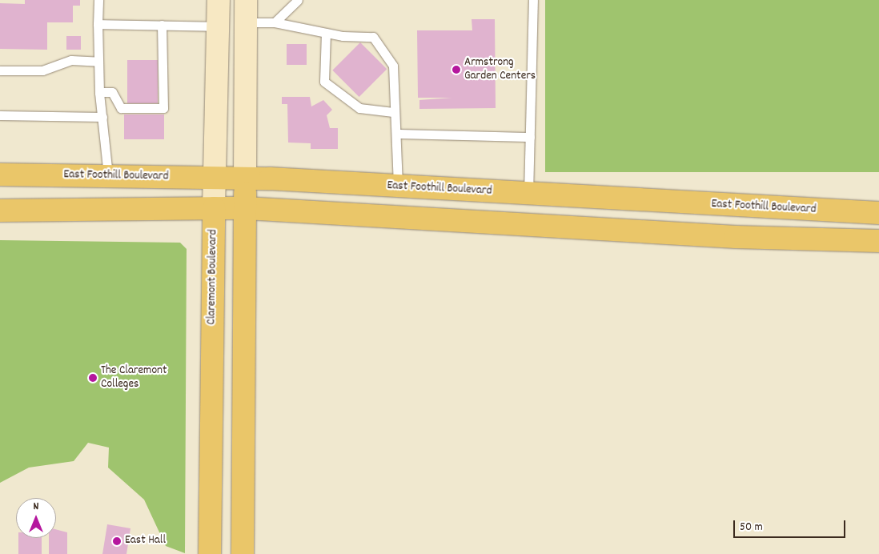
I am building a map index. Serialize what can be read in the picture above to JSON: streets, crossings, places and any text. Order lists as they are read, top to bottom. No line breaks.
{"streets":{"main road":["East Foothill Boulevard","Claremont Boulevard"]},"crossings":[["East Foothill Boulevard","Claremont Boulevard"]],"places":["Armstrong Garden Centers","The Claremont Colleges","East Hall"],"scale_bar":"50 m","north":"top"}
